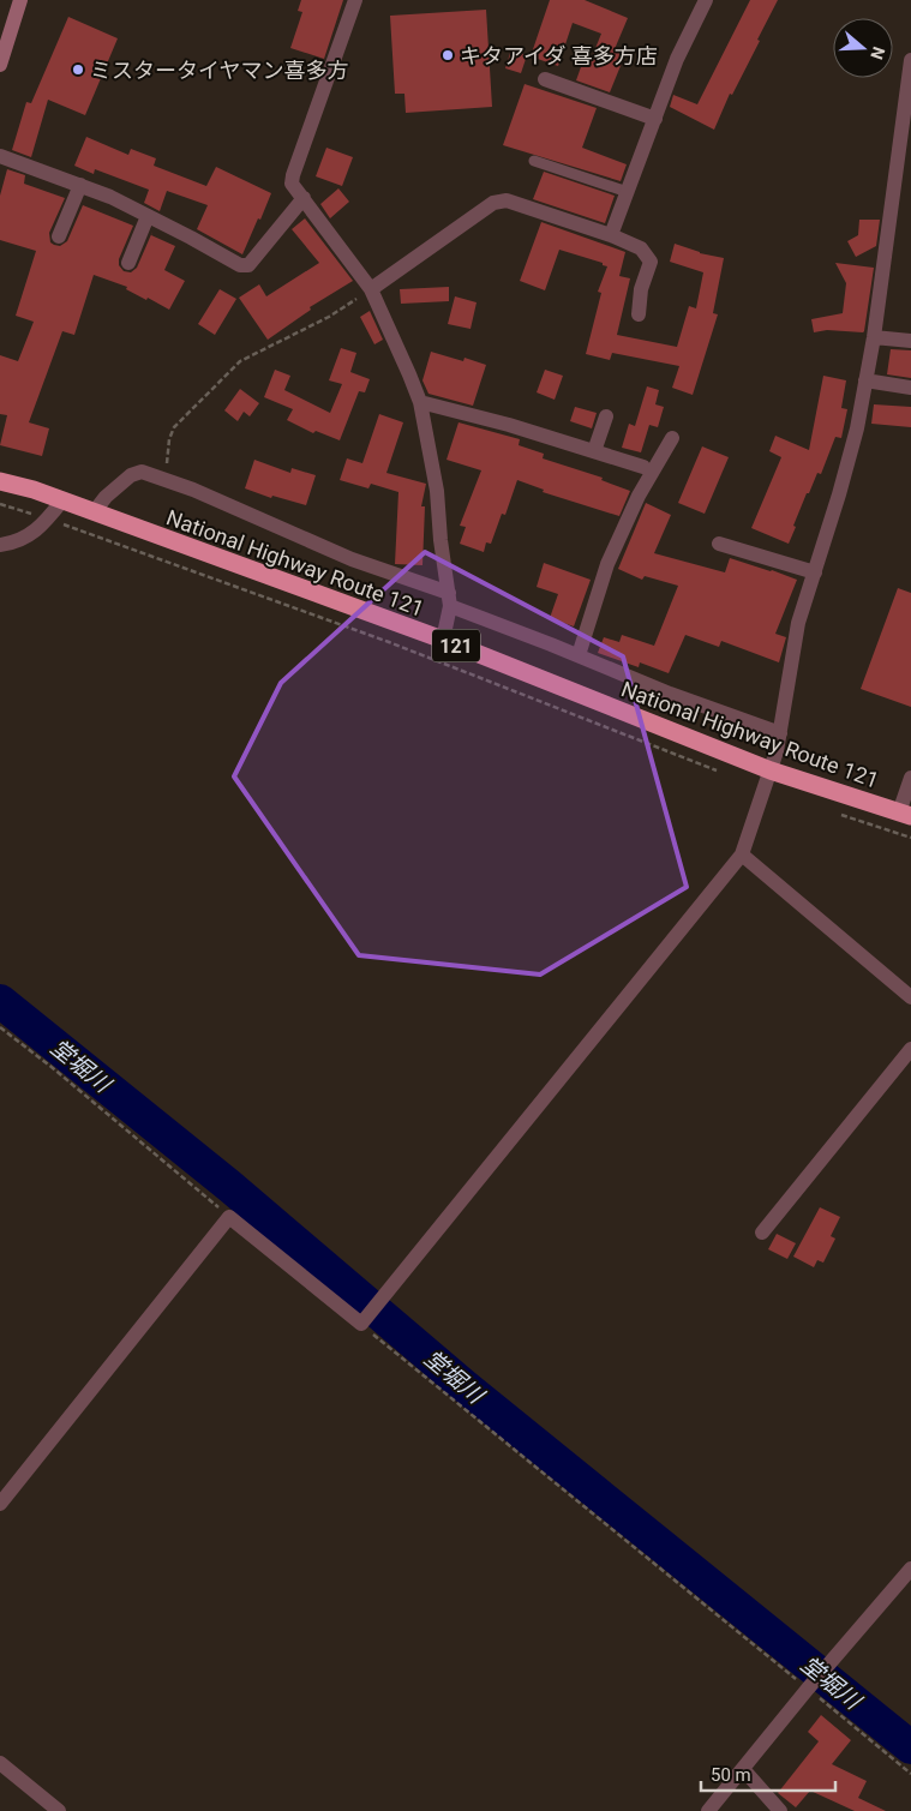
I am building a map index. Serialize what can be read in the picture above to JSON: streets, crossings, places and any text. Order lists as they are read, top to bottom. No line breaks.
{"streets":{"highway":["National Highway Route 121","121"]},"water":["堂堀川"],"places":["キタアイダ 喜多方店","ミスタータイヤマン喜多方"],"scale_bar":"50 m","north":"right"}
